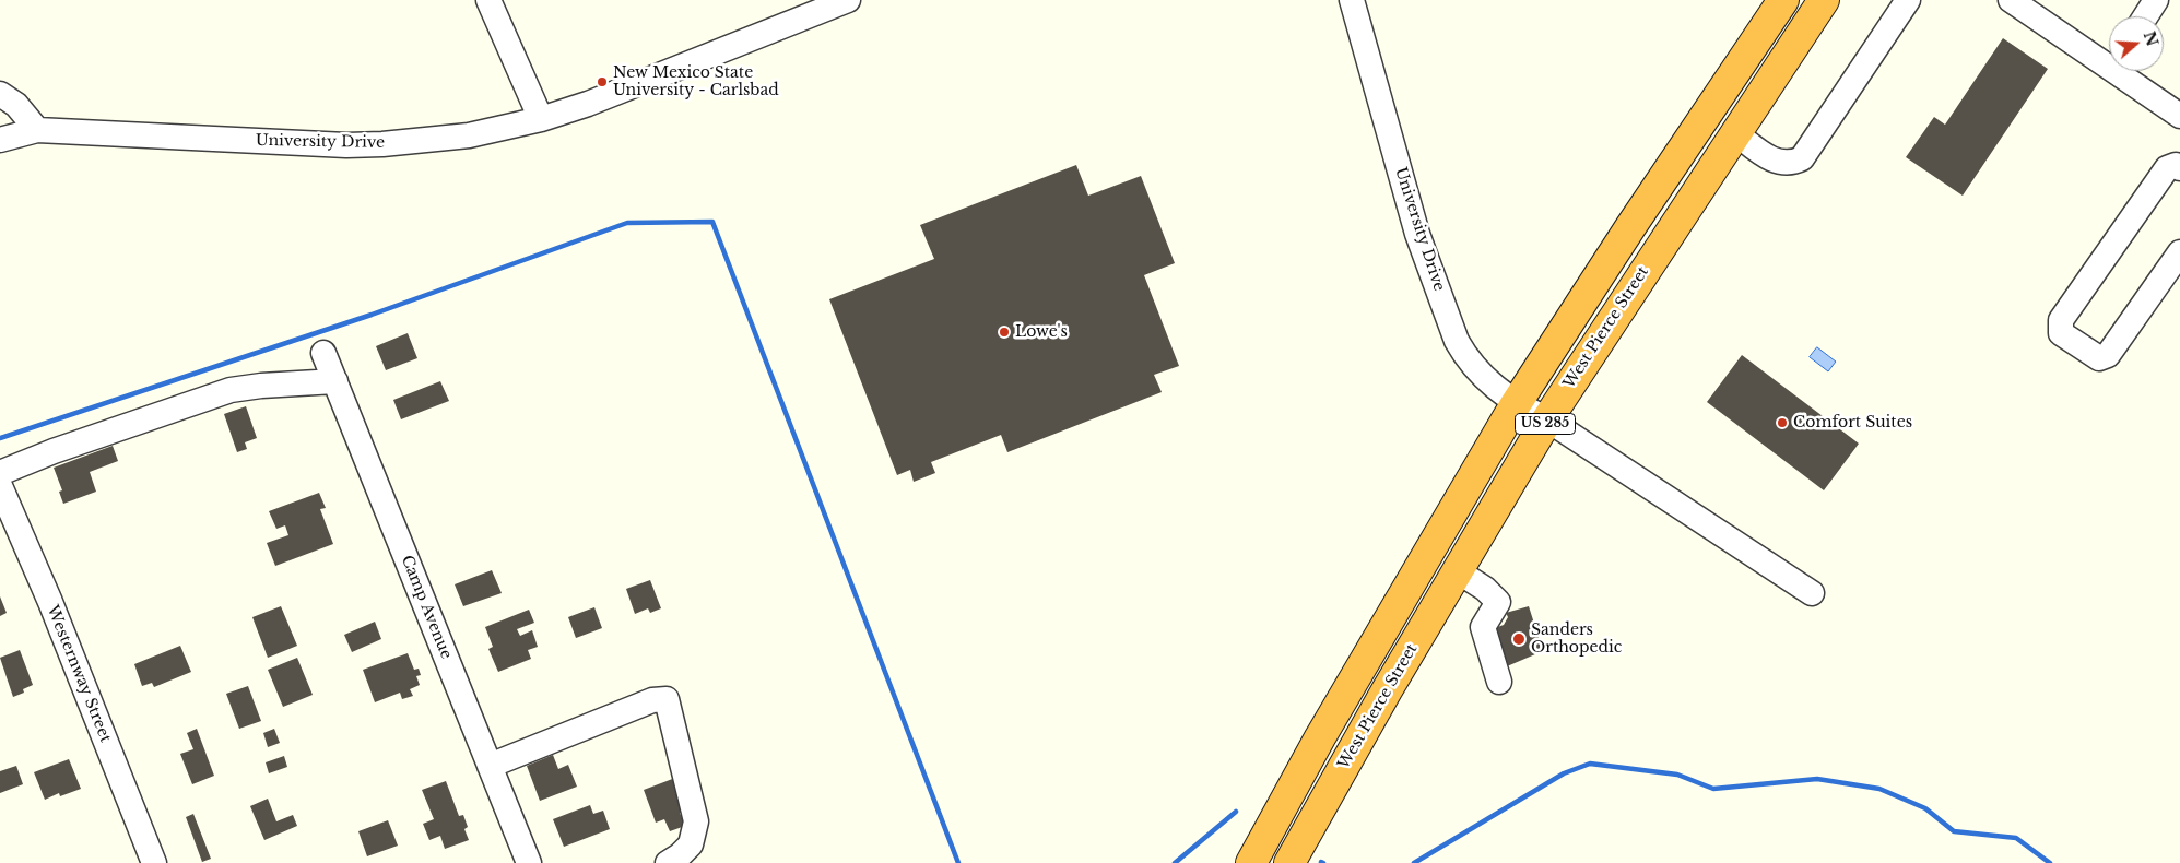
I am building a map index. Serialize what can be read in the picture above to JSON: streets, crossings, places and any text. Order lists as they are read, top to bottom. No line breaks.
{"streets":{"highway":["West Pierce Street","US 285"],"street":["University Drive","Camp Avenue","Westernway Street"]},"crossings":[["University Drive","West Pierce Street"],["University Drive","US 285"]],"places":["New Mexico State University - Carlsbad","Lowe's","Comfort Suites","Sanders Orthopedic"],"north":"right"}
